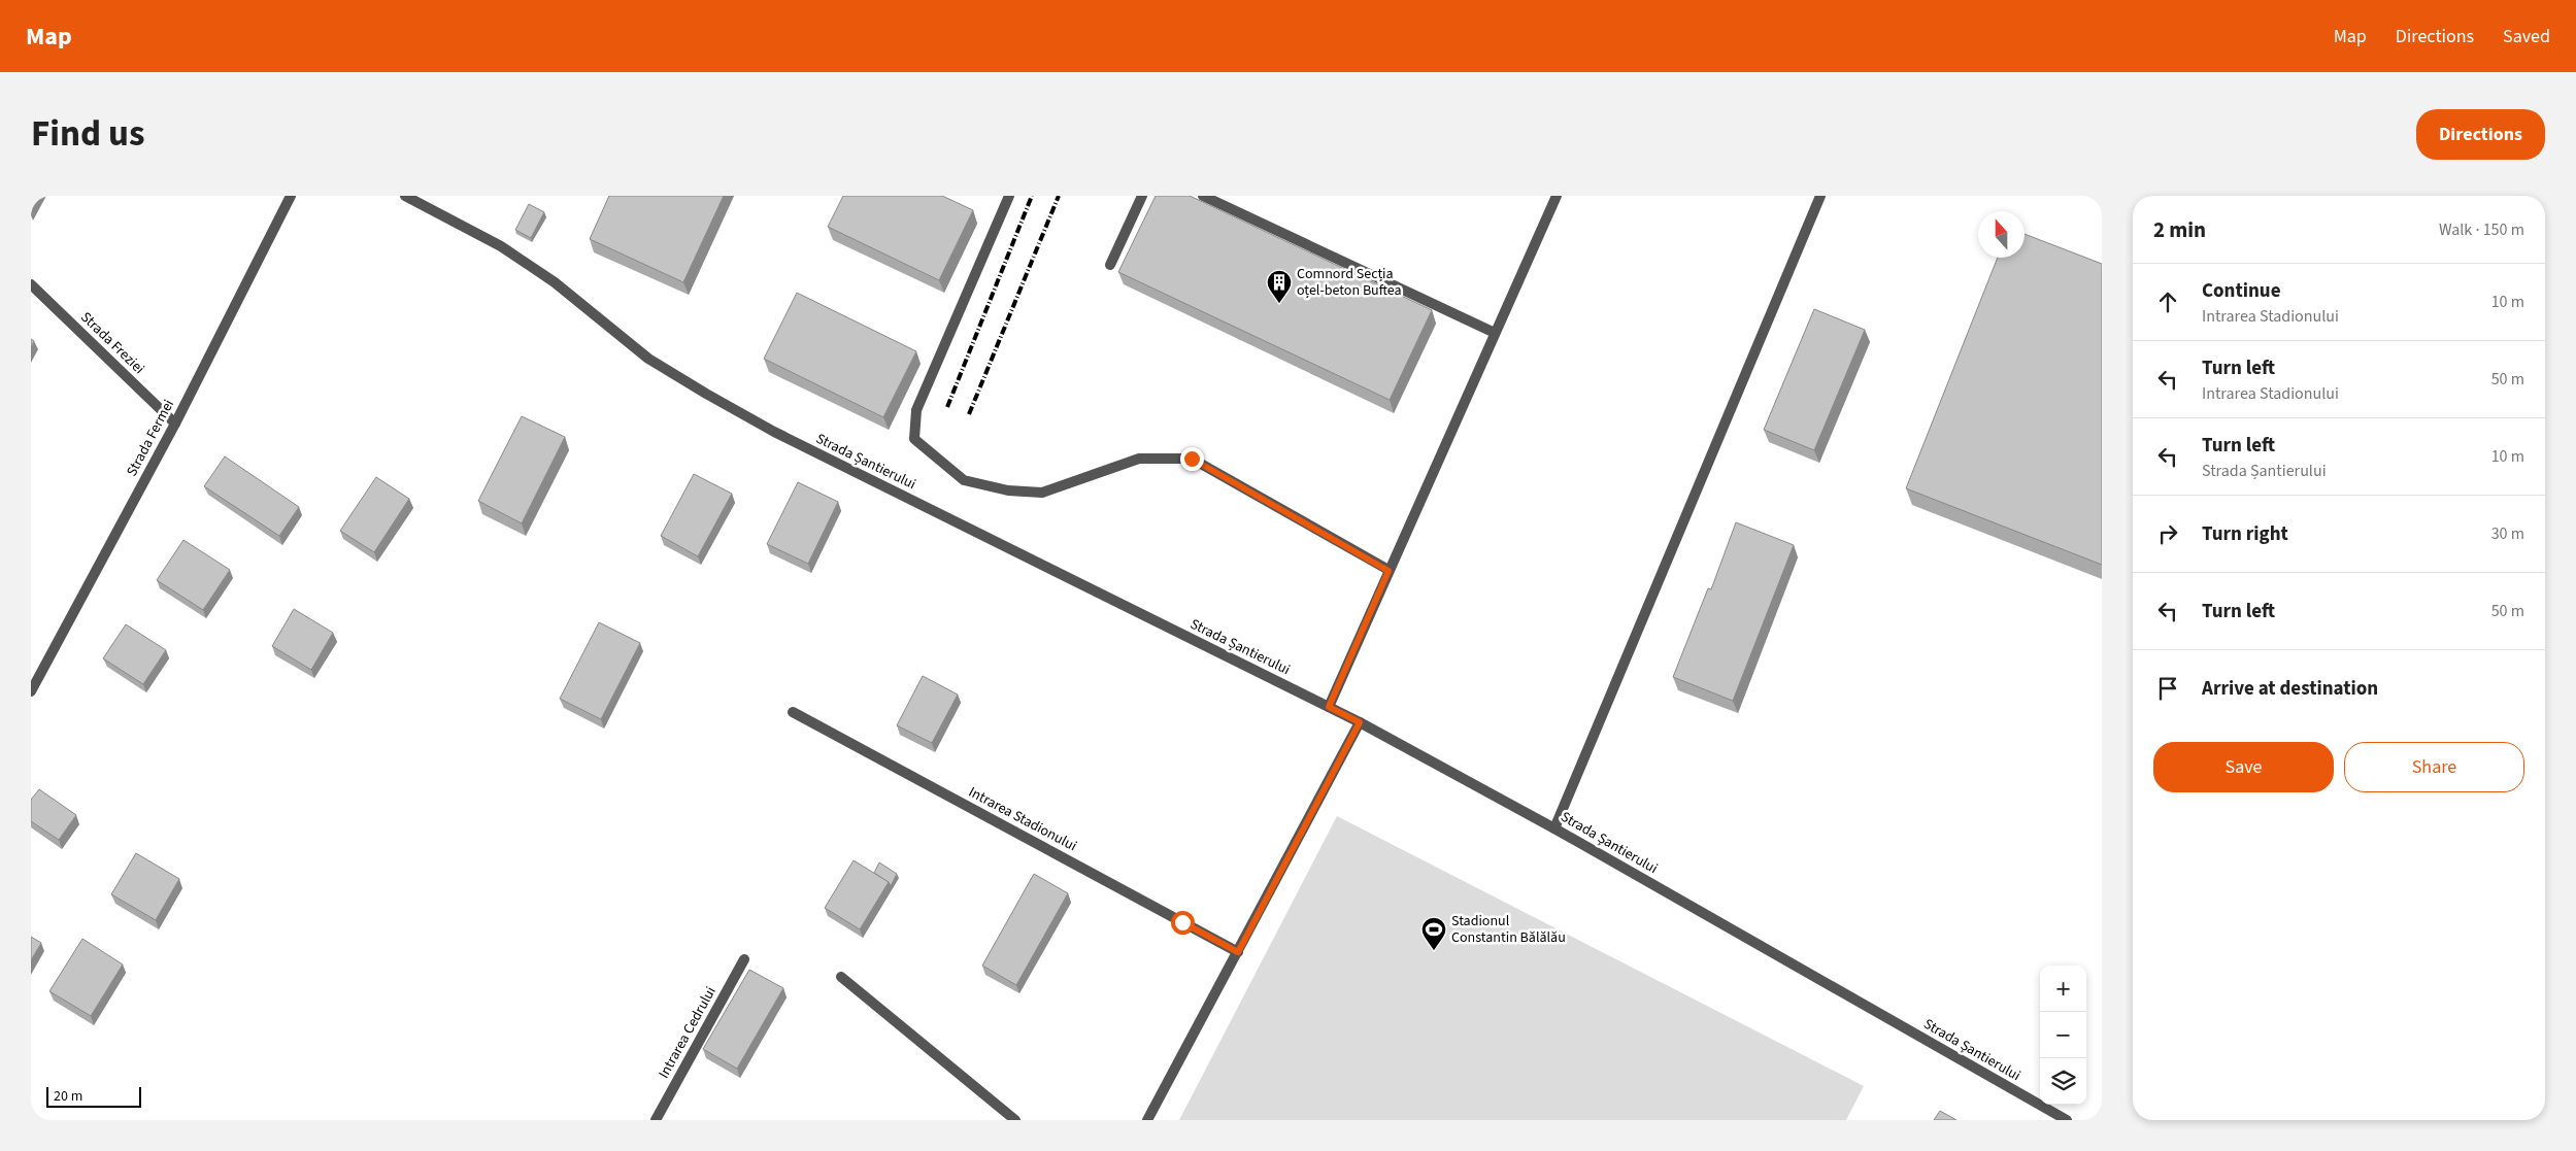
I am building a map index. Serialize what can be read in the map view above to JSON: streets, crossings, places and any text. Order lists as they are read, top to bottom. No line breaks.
{"streets":{"street":["Strada Freziei","Strada Fermei","Strada Șantierului","Intrarea Stadionului","Intrarea Cedrului"]},"crossings":[["Strada Freziei","Strada Fermei"]],"places":{"building":["Comnord Secția oțel-beton Buftea"],"sports":["Stadionul Constantin Bălălău"]},"scale_bar":"20 m","north":"top","page":{"header":"Map","nav":["Map","Directions","Saved"],"title":"Find us","buttons":["Directions",["Save","Share"]],"heading":["2 min","Walk · 150 m"],"list":[["Continue","Intrarea Stadionului","10 m"],["Turn left","Intrarea Stadionului","50 m"],["Turn left","Strada Șantierului","10 m"],["Turn right","30 m"],["Turn left","50 m"],"Arrive at destination"],"map_buttons":["+","−"],"scale":"20 m"}}
